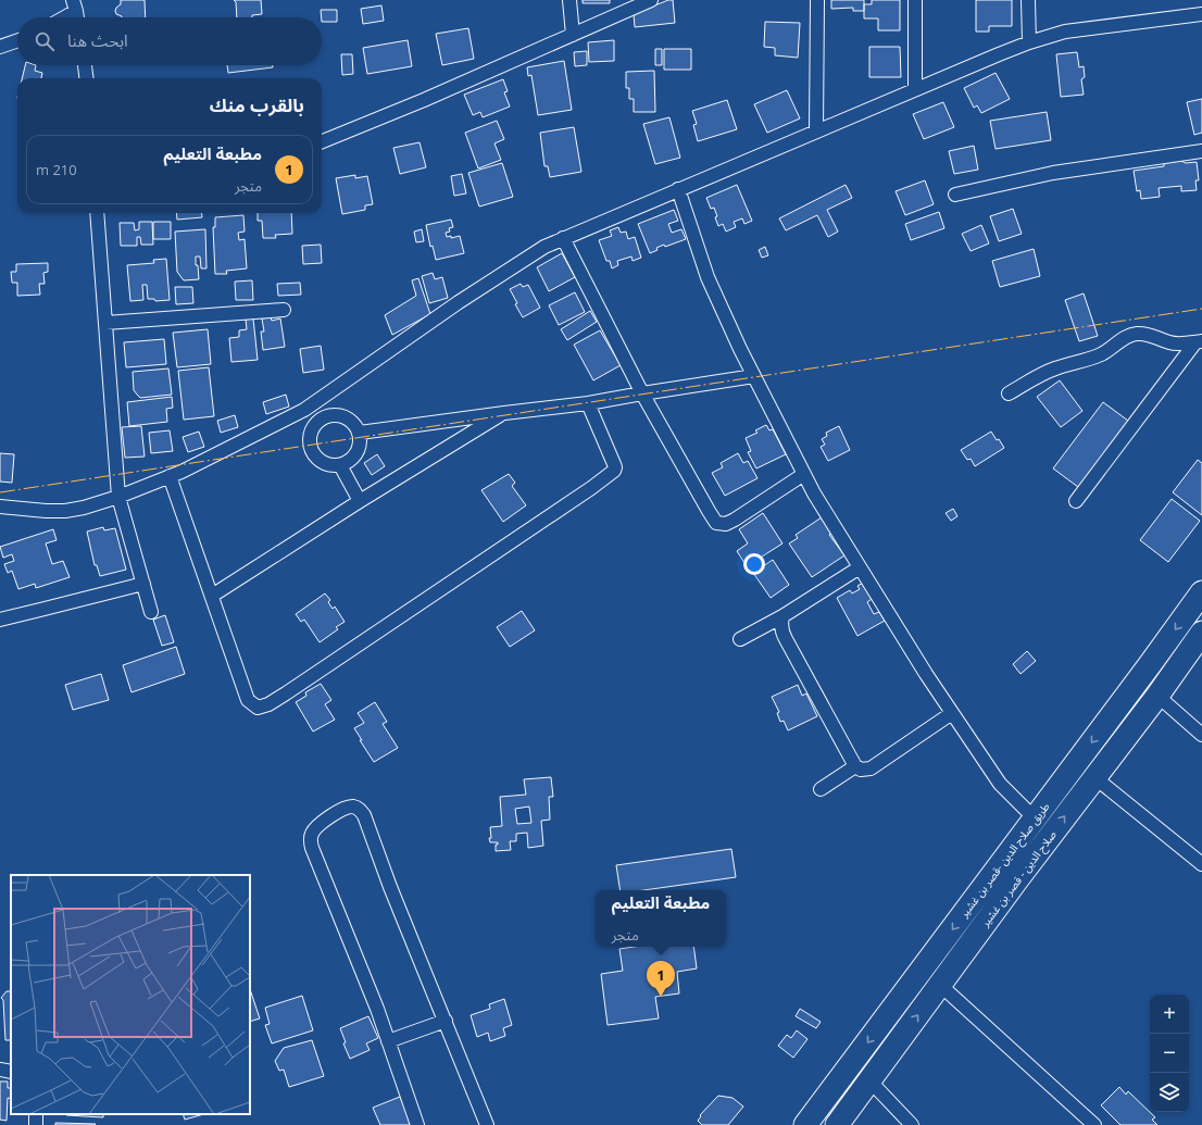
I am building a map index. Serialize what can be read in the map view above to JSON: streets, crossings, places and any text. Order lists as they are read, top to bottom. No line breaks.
{"streets":{"highway":["طريق صلاح الدين -قصر بن غشير","صلاح الدين - قصر بن غشير"]},"one_way":["طريق صلاح الدين -قصر بن غشير","صلاح الدين - قصر بن غشير"],"page":{"search":"ابحث هنا","heading":"بالقرب منك","list":[{"mark":"1","name":"مطبعة التعليم","note":"متجر","value":"210 m"}],"popup":["مطبعة التعليم","متجر"],"pins":"1","map_buttons":["+","−"]}}
